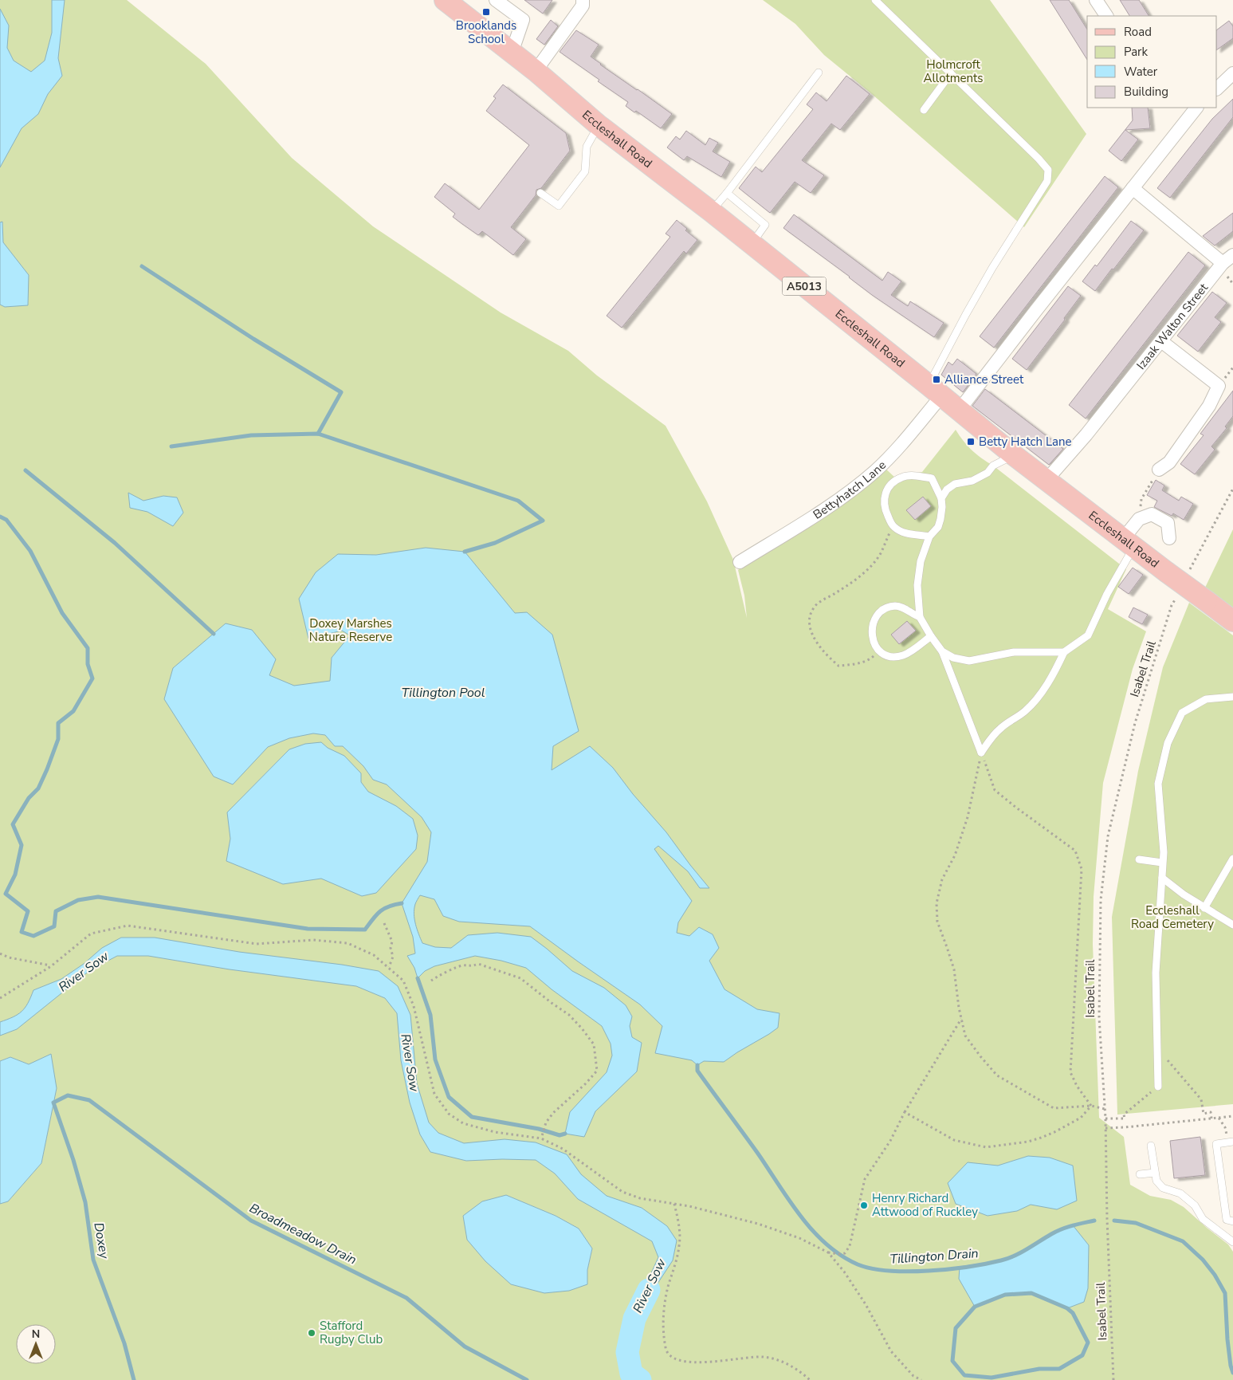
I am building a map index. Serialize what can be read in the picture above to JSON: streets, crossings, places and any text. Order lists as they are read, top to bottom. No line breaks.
{"streets":{"main road":["Eccleshall Road","A5013"],"street":["Izaak Walton Street","Bettyhatch Lane"],"path":["Isabel Trail"]},"crossings":[["Eccleshall Road","Izaak Walton Street"],["Eccleshall Road","Bettyhatch Lane"]],"water":["Tillington Pool","River Sow","Broadmeadow Drain","Doxey","Tillington Drain"],"parks":["Holmcroft Allotments","Doxey Marshes Nature Reserve","Eccleshall Road Cemetery"],"places":{"transit":["Brooklands School","Alliance Street","Betty Hatch Lane"],"other":["Henry Richard Attwood of Ruckley","Stafford Rugby Club"]},"legend":["Road","Park","Water","Building"],"north":"top"}
